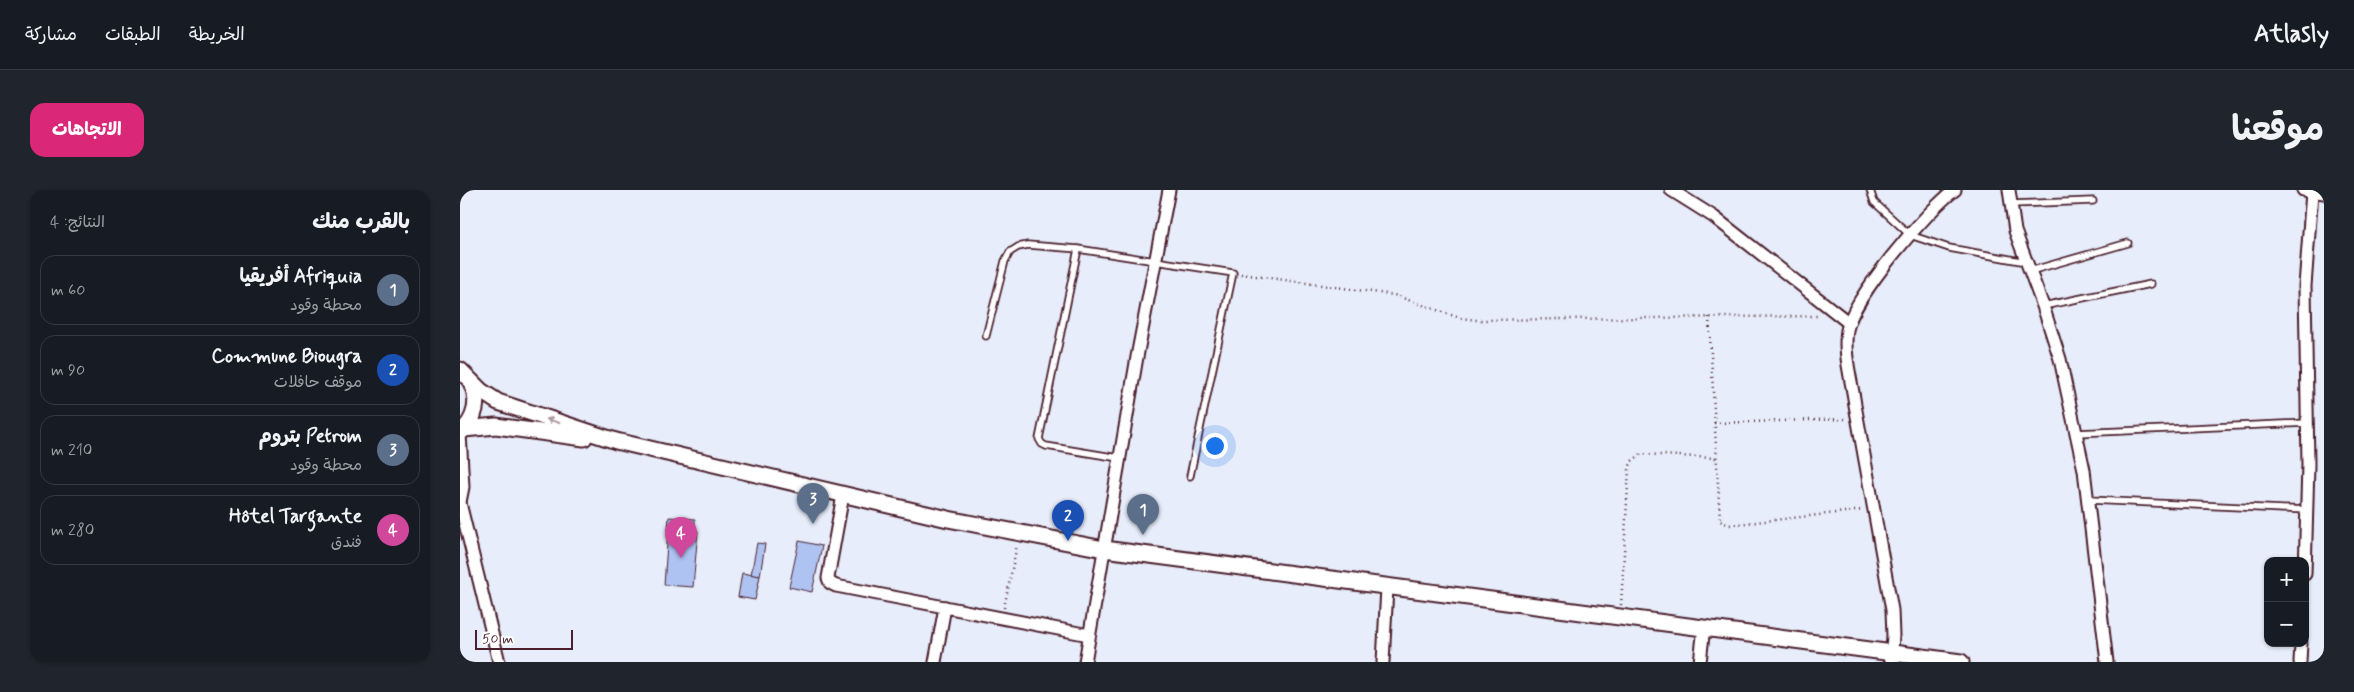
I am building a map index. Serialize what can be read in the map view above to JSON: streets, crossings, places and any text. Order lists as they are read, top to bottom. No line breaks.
{"scale_bar":"50 m","page":{"header":"Atlasly","nav":["الخريطة","الطبقات","مشاركة"],"title":"موقعنا","buttons":"الاتجاهات","heading":["بالقرب منك","النتائج: 4"],"list":[{"mark":"1","name":"Afriquia أفريقيا","note":"محطة وقود","value":"60 m"},{"mark":"2","name":"Commune Biougra","note":"موقف حافلات","value":"90 m"},{"mark":"3","name":"Petrom بتروم","note":"محطة وقود","value":"210 m"},{"mark":"4","name":"Hôtel Targante","note":"فندق","value":"280 m"}],"pins":["3","1","2","4"],"map_buttons":["+","−"],"scale":"50 m"}}
